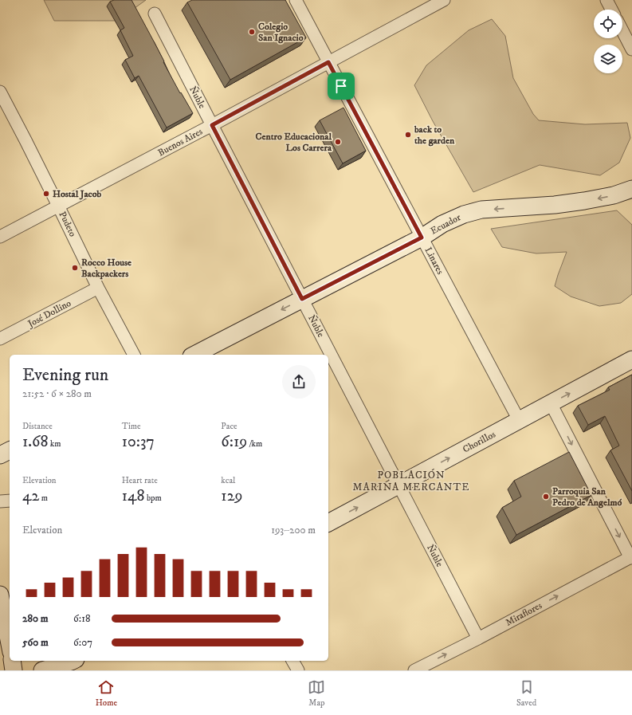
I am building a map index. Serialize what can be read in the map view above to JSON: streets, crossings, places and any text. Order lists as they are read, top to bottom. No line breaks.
{"streets":{"street":["Ñuble","Buenos Aires","Pudeto","Ecuador","Linares","José Dollino","Chorillos","Miraflores"]},"crossings":[["Ñuble","Buenos Aires"],["Ñuble","Ecuador"],["Ñuble","Chorillos"],["Ñuble","Miraflores"],["Buenos Aires","Pudeto"],["Buenos Aires","Linares"],["Pudeto","José Dollino"],["Ecuador","Linares"],["Linares","Chorillos"]],"one_way":["Ecuador","Chorillos","Miraflores"],"districts":["POBLACIÓN MARINA MERCANTE"],"places":["Colegio San Ignacio","back to the garden","Centro Educacional Los Carrera","Hostal Jacob","Rocco House Backpackers","Parroquia San Pedro de Angelmó"],"page":{"heading":["Evening run","21:52 · 6 × 280 m"],"stats":[["Distance","1.68 km"],["Time","10:37"],["Pace","6:19 /km"],["Elevation","42 m"],["Heart rate","148 bpm"],["kcal","129"]],"chart":["Elevation","193–200 m"],"list":[{"name":"280 m","note":"6:18"},{"name":"560 m","note":"6:07"}],"tabs":["Home","Map","Saved"]}}
